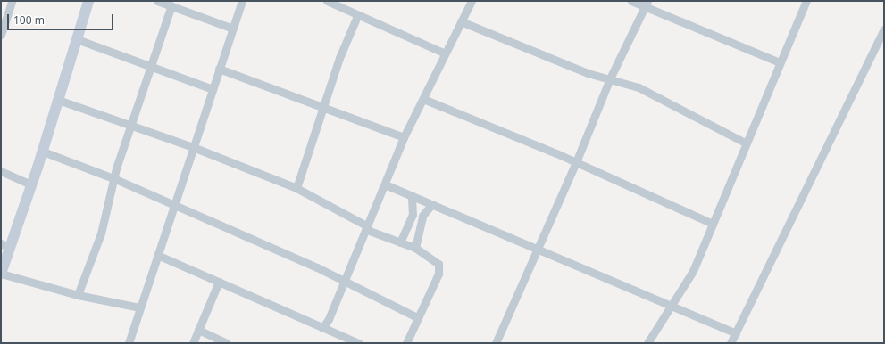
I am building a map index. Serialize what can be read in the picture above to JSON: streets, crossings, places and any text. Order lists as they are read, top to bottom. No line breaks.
{"scale_bar":"100 m"}
